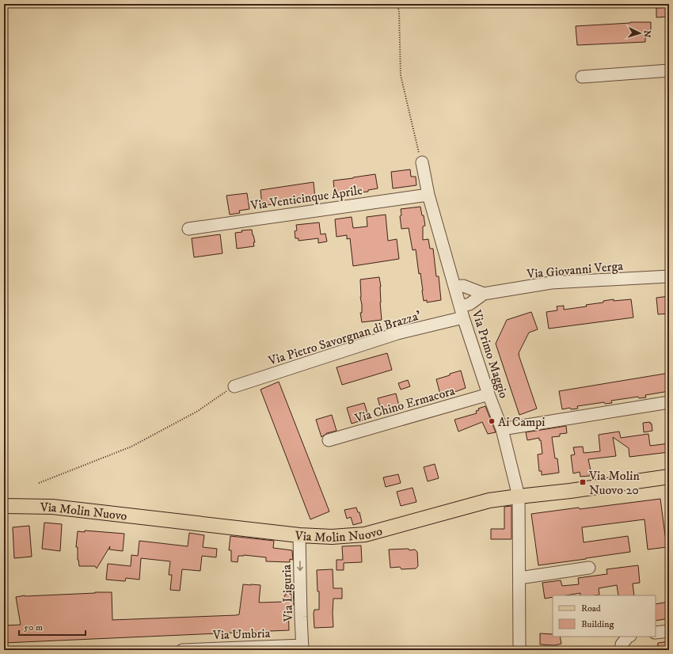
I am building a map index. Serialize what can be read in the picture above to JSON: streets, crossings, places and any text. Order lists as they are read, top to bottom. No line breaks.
{"streets":{"main road":["Via Molin Nuovo"],"street":["Via Venticinque Aprile","Via Giovanni Verga","Via Pietro Savorgnan di Brazza'","Via Primo Maggio","Via Chino Ermacora","Via Liguria","Via Umbria"]},"crossings":[["Via Venticinque Aprile","Via Primo Maggio"],["Via Giovanni Verga","Via Pietro Savorgnan di Brazza'"],["Via Giovanni Verga","Via Primo Maggio"],["Via Pietro Savorgnan di Brazza'","Via Primo Maggio"],["Via Primo Maggio","Via Chino Ermacora"],["Via Primo Maggio","Via Molin Nuovo"],["Via Molin Nuovo","Via Liguria"],["Via Liguria","Via Umbria"]],"one_way":["Via Liguria"],"places":{"other":["Ai Campi"],"transit":["Via Molin Nuovo 20"]},"legend":["Road","Building"],"scale_bar":"50 m","north":"right"}
